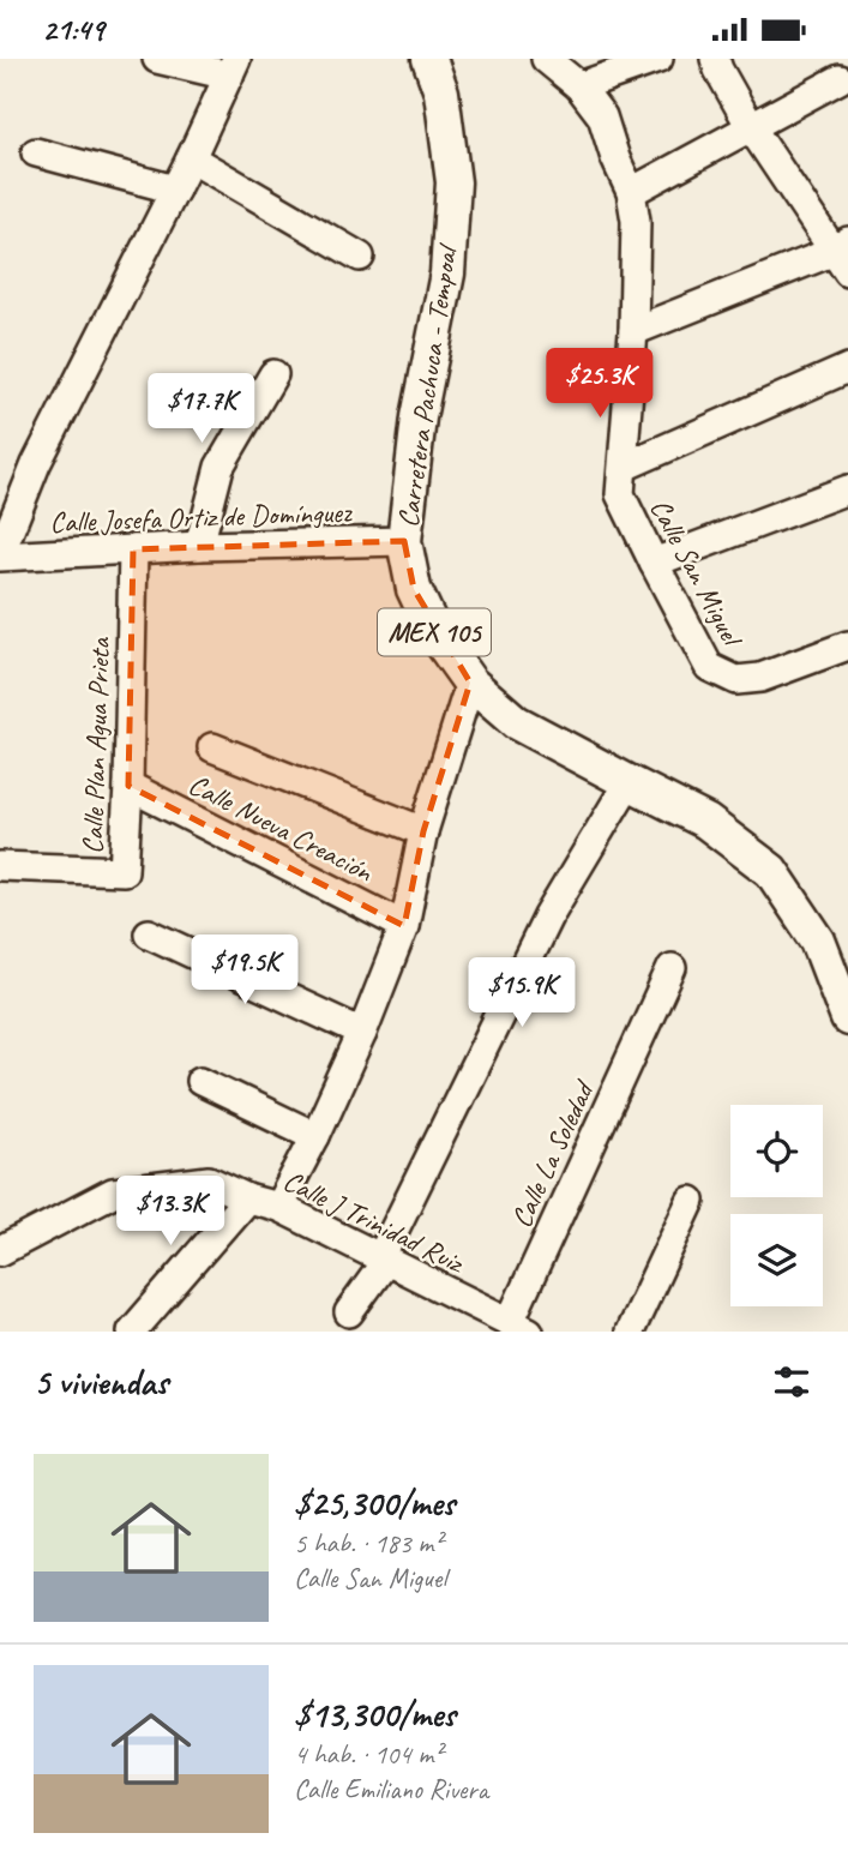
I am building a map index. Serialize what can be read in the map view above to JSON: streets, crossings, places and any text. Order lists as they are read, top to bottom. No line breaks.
{"streets":{"main road":["Carretera Pachuca - Tempoal","MEX 105"],"street":["Calle Josefa Ortiz de Domínguez","Calle San Miguel","Calle Plan Agua Prieta","Calle Nueva Creación","Calle La Soledad","Calle J Trinidad Ruiz"]},"crossings":[["Carretera Pachuca - Tempoal","Calle Josefa Ortiz de Domínguez"],["Calle Josefa Ortiz de Domínguez","Calle Plan Agua Prieta"],["Calle Plan Agua Prieta","Calle Nueva Creación"],["Calle La Soledad","Calle J Trinidad Ruiz"]],"page":{"status":"21:49","price":["$25.3K","$17.7K","$19.5K","$15.9K","$13.3K"],"heading":"5 viviendas","list":[{"name":"$25,300/mes","note":"5 hab. · 183 m² · Calle San Miguel"},{"name":"$13,300/mes","note":"4 hab. · 104 m² · Calle Emiliano Rivera"}]}}
